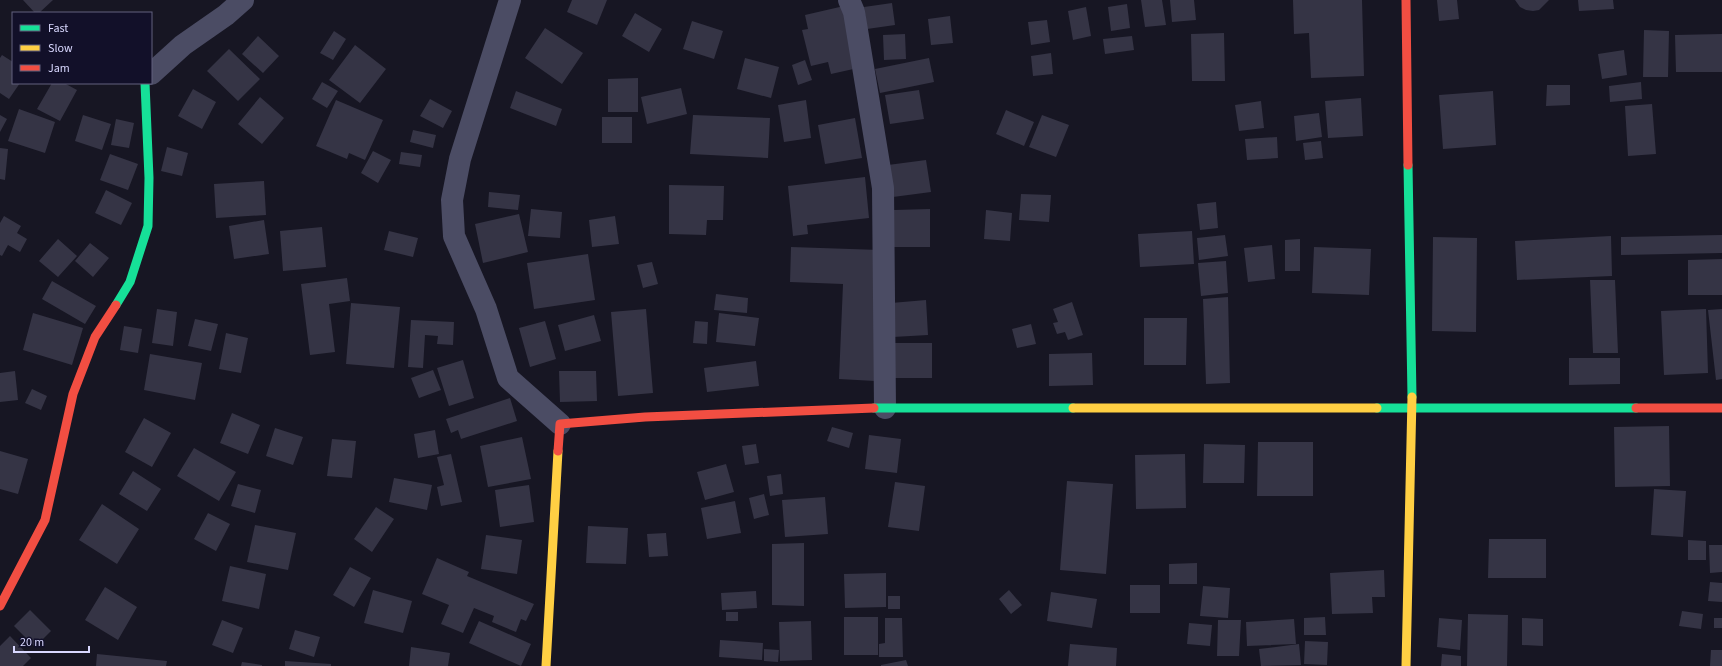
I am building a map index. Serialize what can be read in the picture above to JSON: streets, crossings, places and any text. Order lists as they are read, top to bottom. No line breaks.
{"legend":["Fast","Slow","Jam"],"scale_bar":"20 m"}
